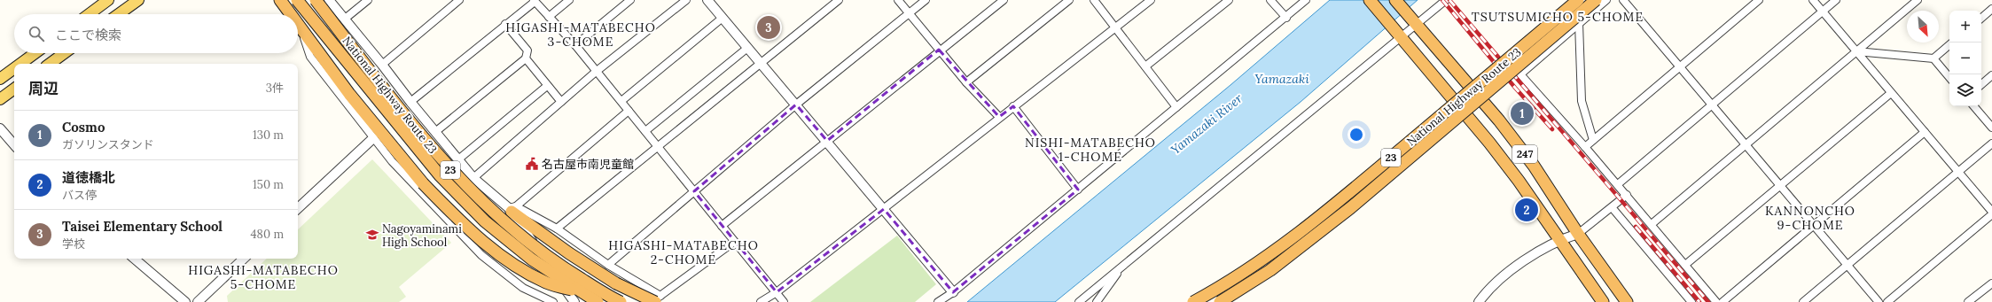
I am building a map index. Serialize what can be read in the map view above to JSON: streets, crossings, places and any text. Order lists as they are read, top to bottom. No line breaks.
{"streets":{"highway":["National Highway Route 23","247","23"]},"districts":["TSUTSUMICHO 5-CHOME","HIGASHI-MATABECHO 3-CHOME","NISHI-MATABECHO 1-CHOME","KANNONCHO 9-CHOME","HIGASHI-MATABECHO 2-CHOME","HIGASHI-MATABECHO 5-CHOME"],"water":["Yamazaki","Yamazaki River"],"places":{"public building":["名古屋市南児童館"],"school or university":["Nagoyaminami High School"]},"north":"bottom right","page":{"map_buttons":["+","−"],"pins":["3","1","2"],"search":"ここで検索","heading":["周辺","3件"],"list":[{"mark":"1","name":"Cosmo","note":"ガソリンスタンド","value":"130 m"},{"mark":"2","name":"道徳橋北","note":"バス停","value":"150 m"},{"mark":"3","name":"Taisei Elementary School","note":"学校","value":"480 m"}]}}
